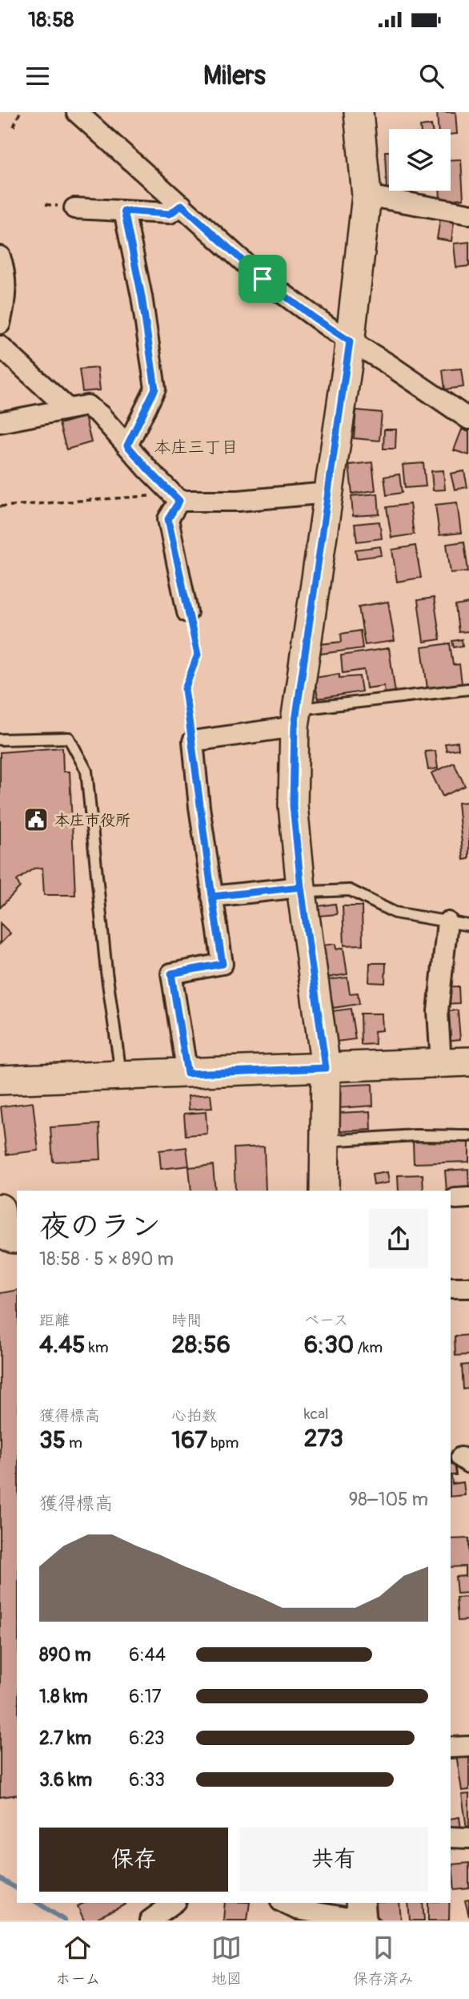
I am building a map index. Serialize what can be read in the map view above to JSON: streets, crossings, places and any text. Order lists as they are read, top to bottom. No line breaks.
{"districts":["本庄三丁目"],"places":{"public building":["本庄市役所"]},"page":{"status":"18:58","header":"Milers","heading":["夜のラン","18:58 · 5 × 890 m"],"stats":[["距離","4.45 km"],["時間","28:56"],["ペース","6:30 /km"],["獲得標高","35 m"],["心拍数","167 bpm"],["kcal","273"]],"chart":["獲得標高","98–105 m"],"list":[{"name":"890 m","note":"6:44"},{"name":"1.8 km","note":"6:17"},{"name":"2.7 km","note":"6:23"},{"name":"3.6 km","note":"6:33"}],"buttons":["保存","共有"],"tabs":["ホーム","地図","保存済み"]}}
